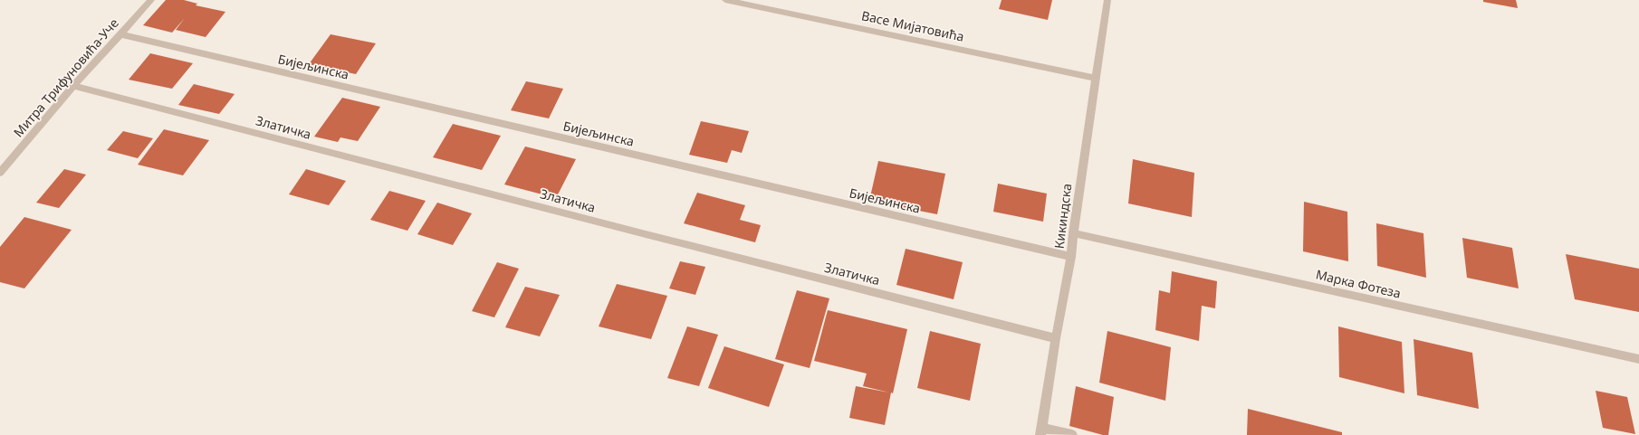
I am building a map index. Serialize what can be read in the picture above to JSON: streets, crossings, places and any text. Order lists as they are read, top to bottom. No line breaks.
{"streets":{"street":["Васе Мијатовића","Бијељинска","Митра Трифуновића-Уче","Златичка","Кикиндска","Марка Фотеза"]},"crossings":[["Васе Мијатовића","Кикиндска"],["Бијељинска","Митра Трифуновића-Уче"],["Бијељинска","Кикиндска"],["Митра Трифуновића-Уче","Златичка"],["Златичка","Кикиндска"],["Кикиндска","Марка Фотеза"]]}
